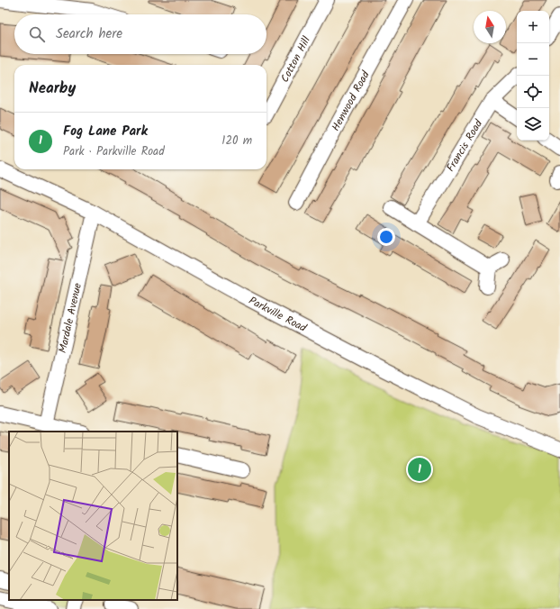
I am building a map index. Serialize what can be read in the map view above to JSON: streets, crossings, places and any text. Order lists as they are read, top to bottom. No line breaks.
{"streets":{"street":["Cotton Hill","Henwood Road","Francis Road","Parkville Road","Mardale Avenue"]},"crossings":[["Parkville Road","Mardale Avenue"]],"north":"top","page":{"map_buttons":["+","−"],"search":"Search here","heading":"Nearby","list":[{"mark":"1","name":"Fog Lane Park","note":"Park · Parkville Road","value":"120 m"}],"pins":"1"}}
